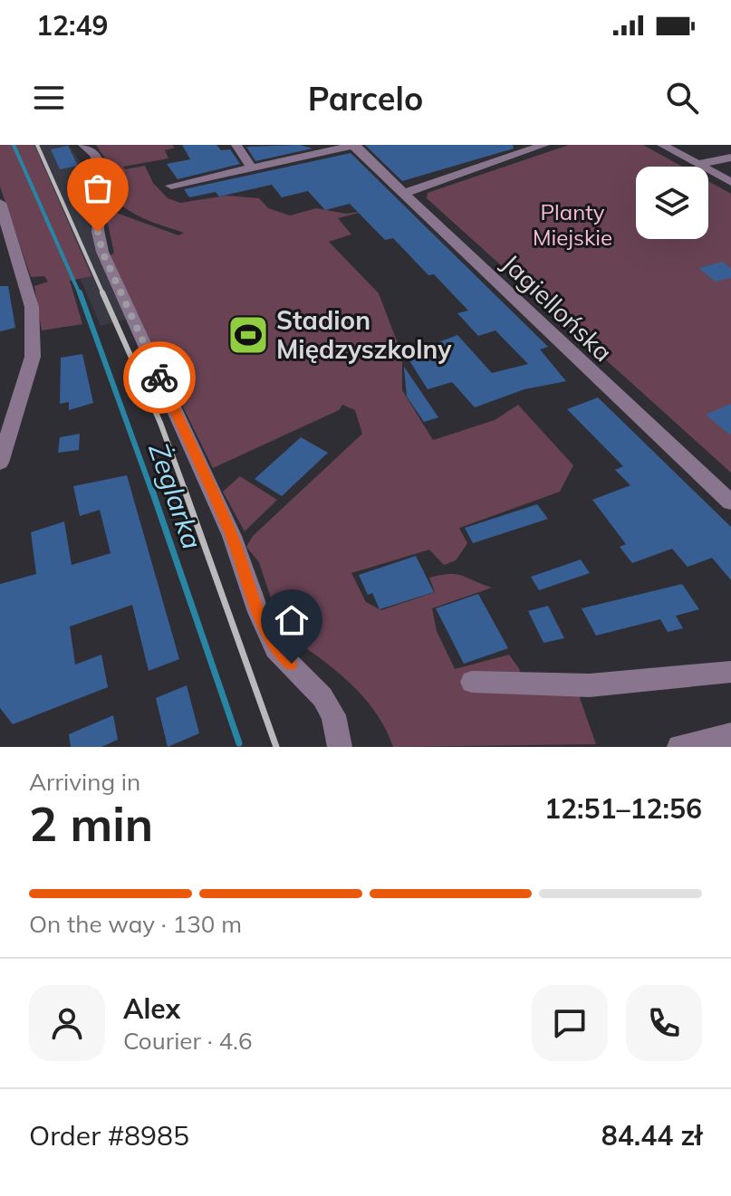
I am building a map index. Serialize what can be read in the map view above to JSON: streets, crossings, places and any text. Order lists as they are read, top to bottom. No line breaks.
{"streets":{"street":["Jagiellońska"]},"water":["Żeglarka"],"parks":["Planty Miejskie"],"places":{"sports":["Stadion Międzyszkolny"]},"page":{"status":"12:49","header":"Parcelo","heading":["2 min","Arriving in","12:51–12:56"],"panel":["Alex","Courier · 4.6","Order #8985","84.44 zł"],"bar":"On the way · 130 m"}}
